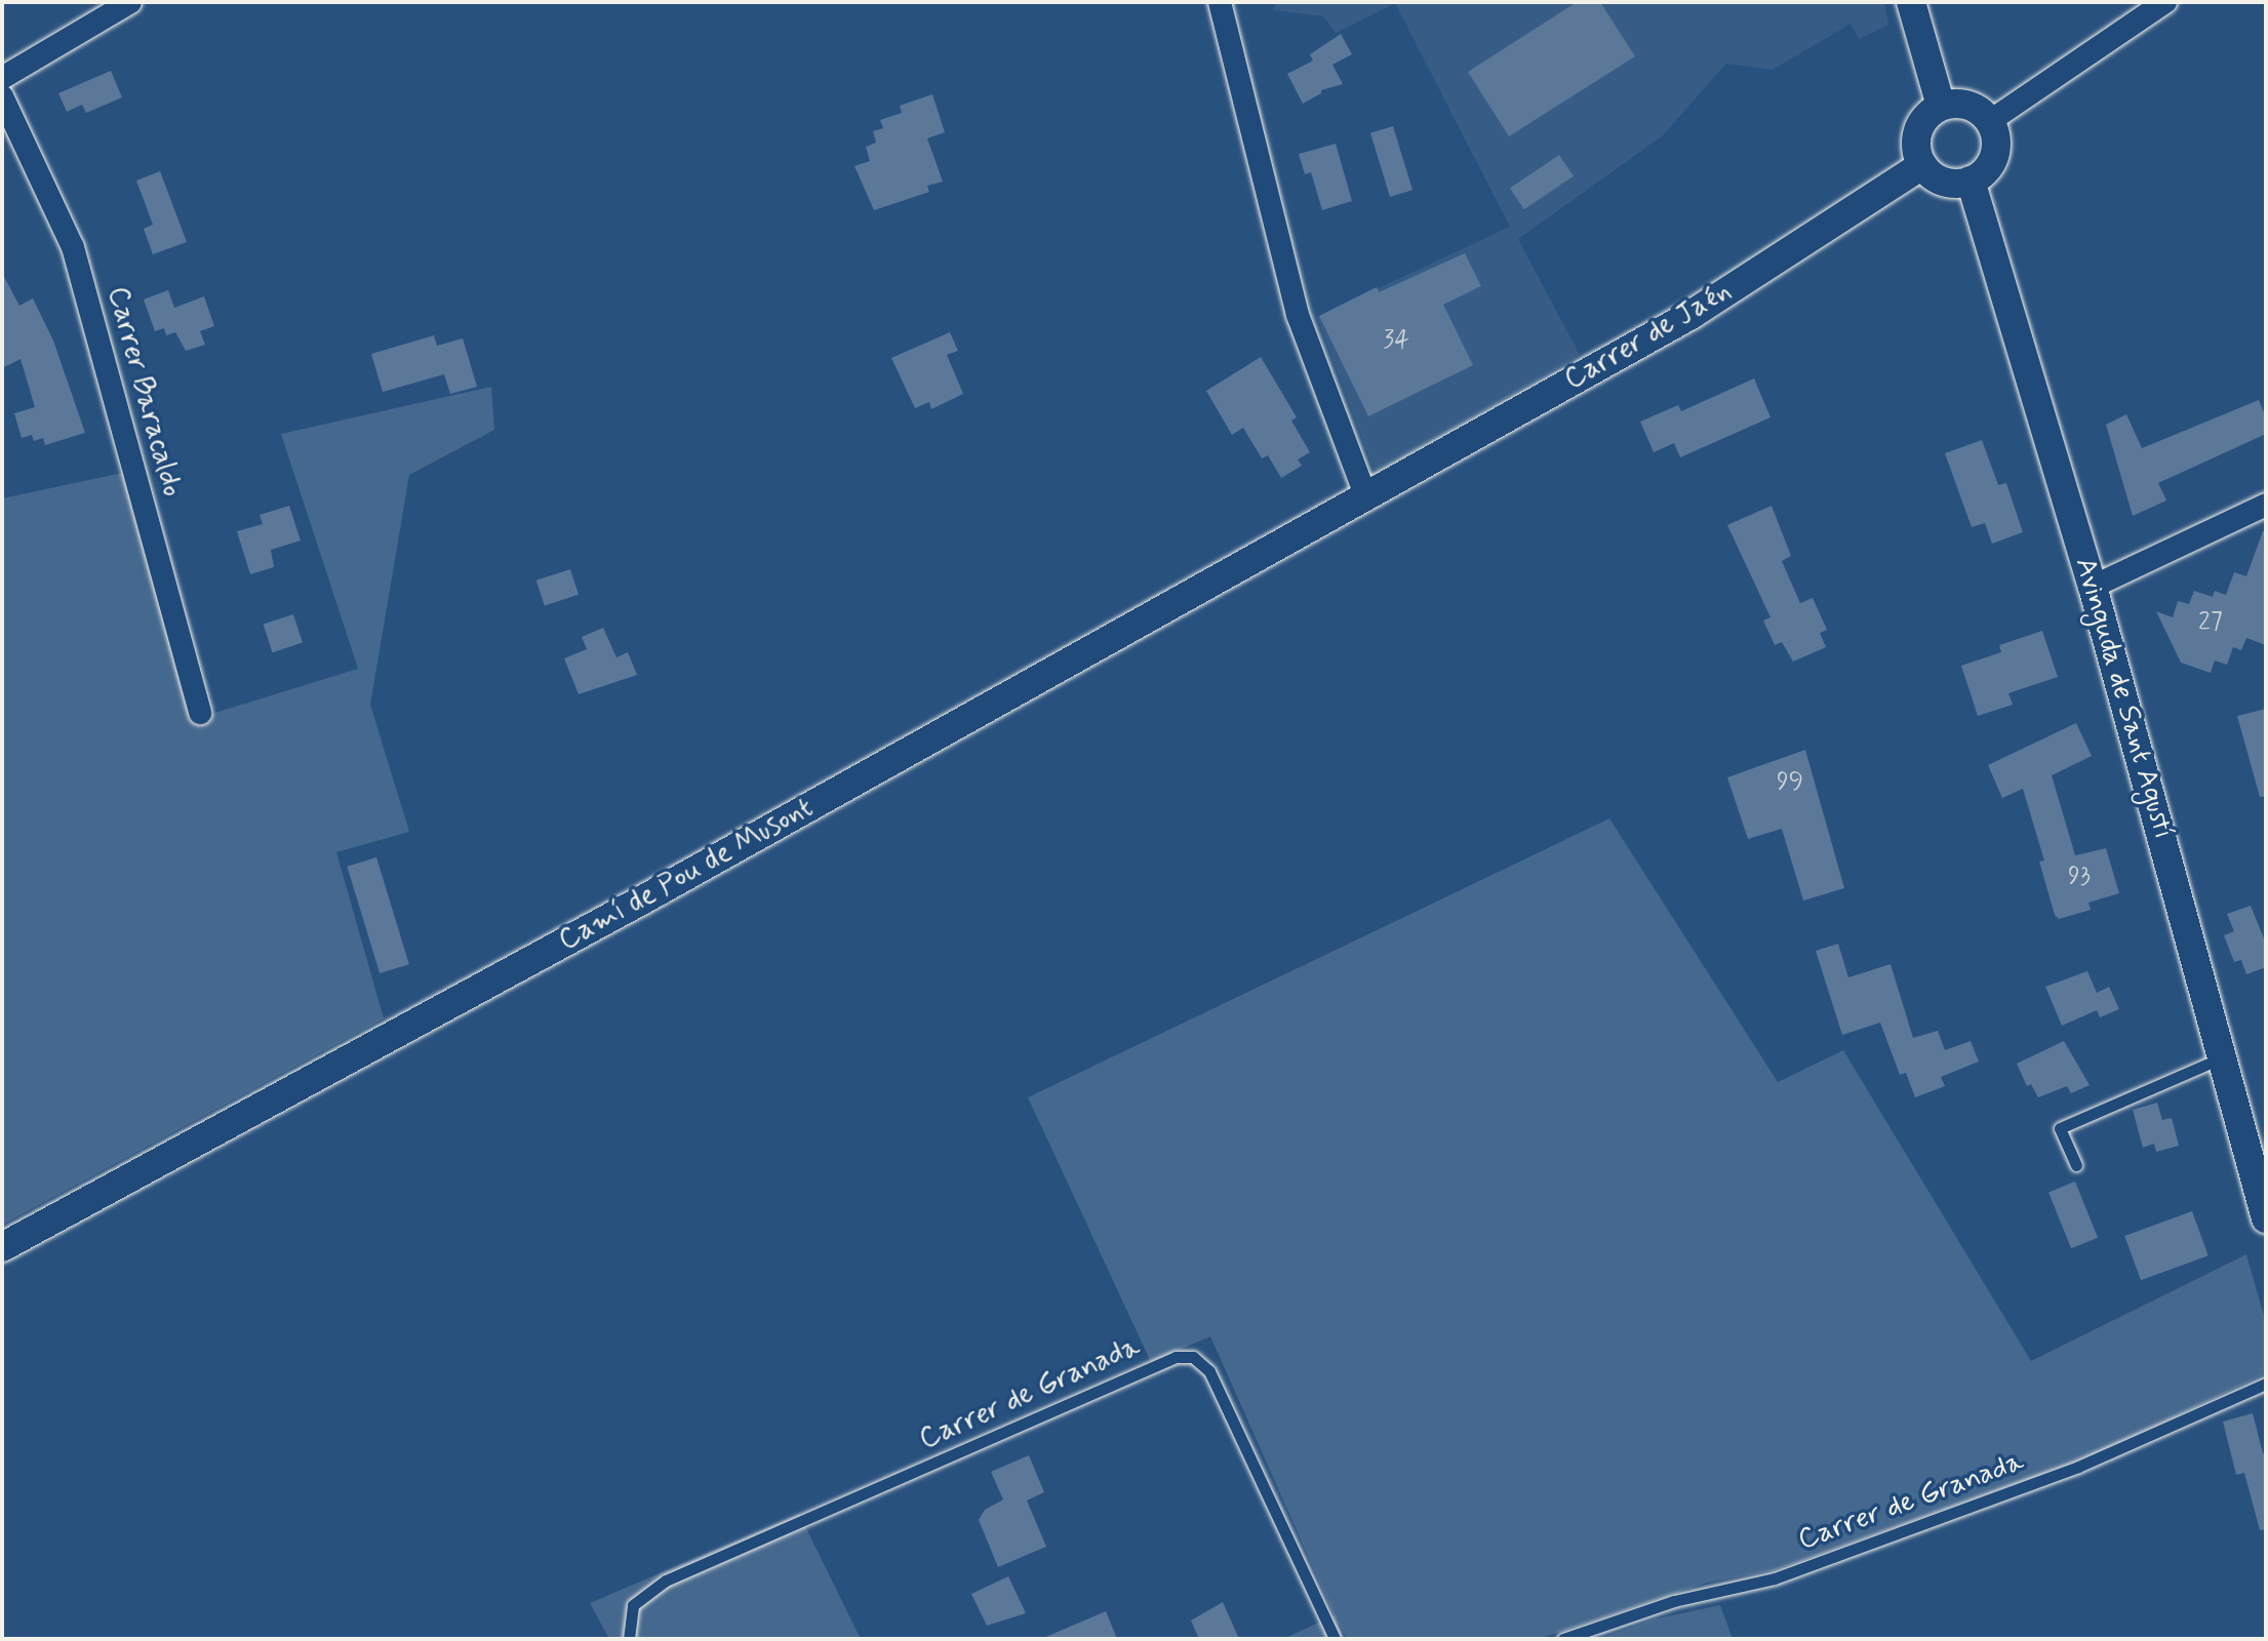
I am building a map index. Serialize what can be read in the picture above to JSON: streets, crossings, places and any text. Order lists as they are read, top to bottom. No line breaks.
{"streets":{"street":["Carrer de Jaén","Carrer Baracaldo","Avinguda de Sant Agustí","Camí de Pou de Musont"],"lane":["Carrer de Granada"]},"crossings":[["Carrer de Jaén","Avinguda de Sant Agustí"],["Carrer de Jaén","Camí de Pou de Musont"]],"house_numbers":["34","27","99","93"]}
